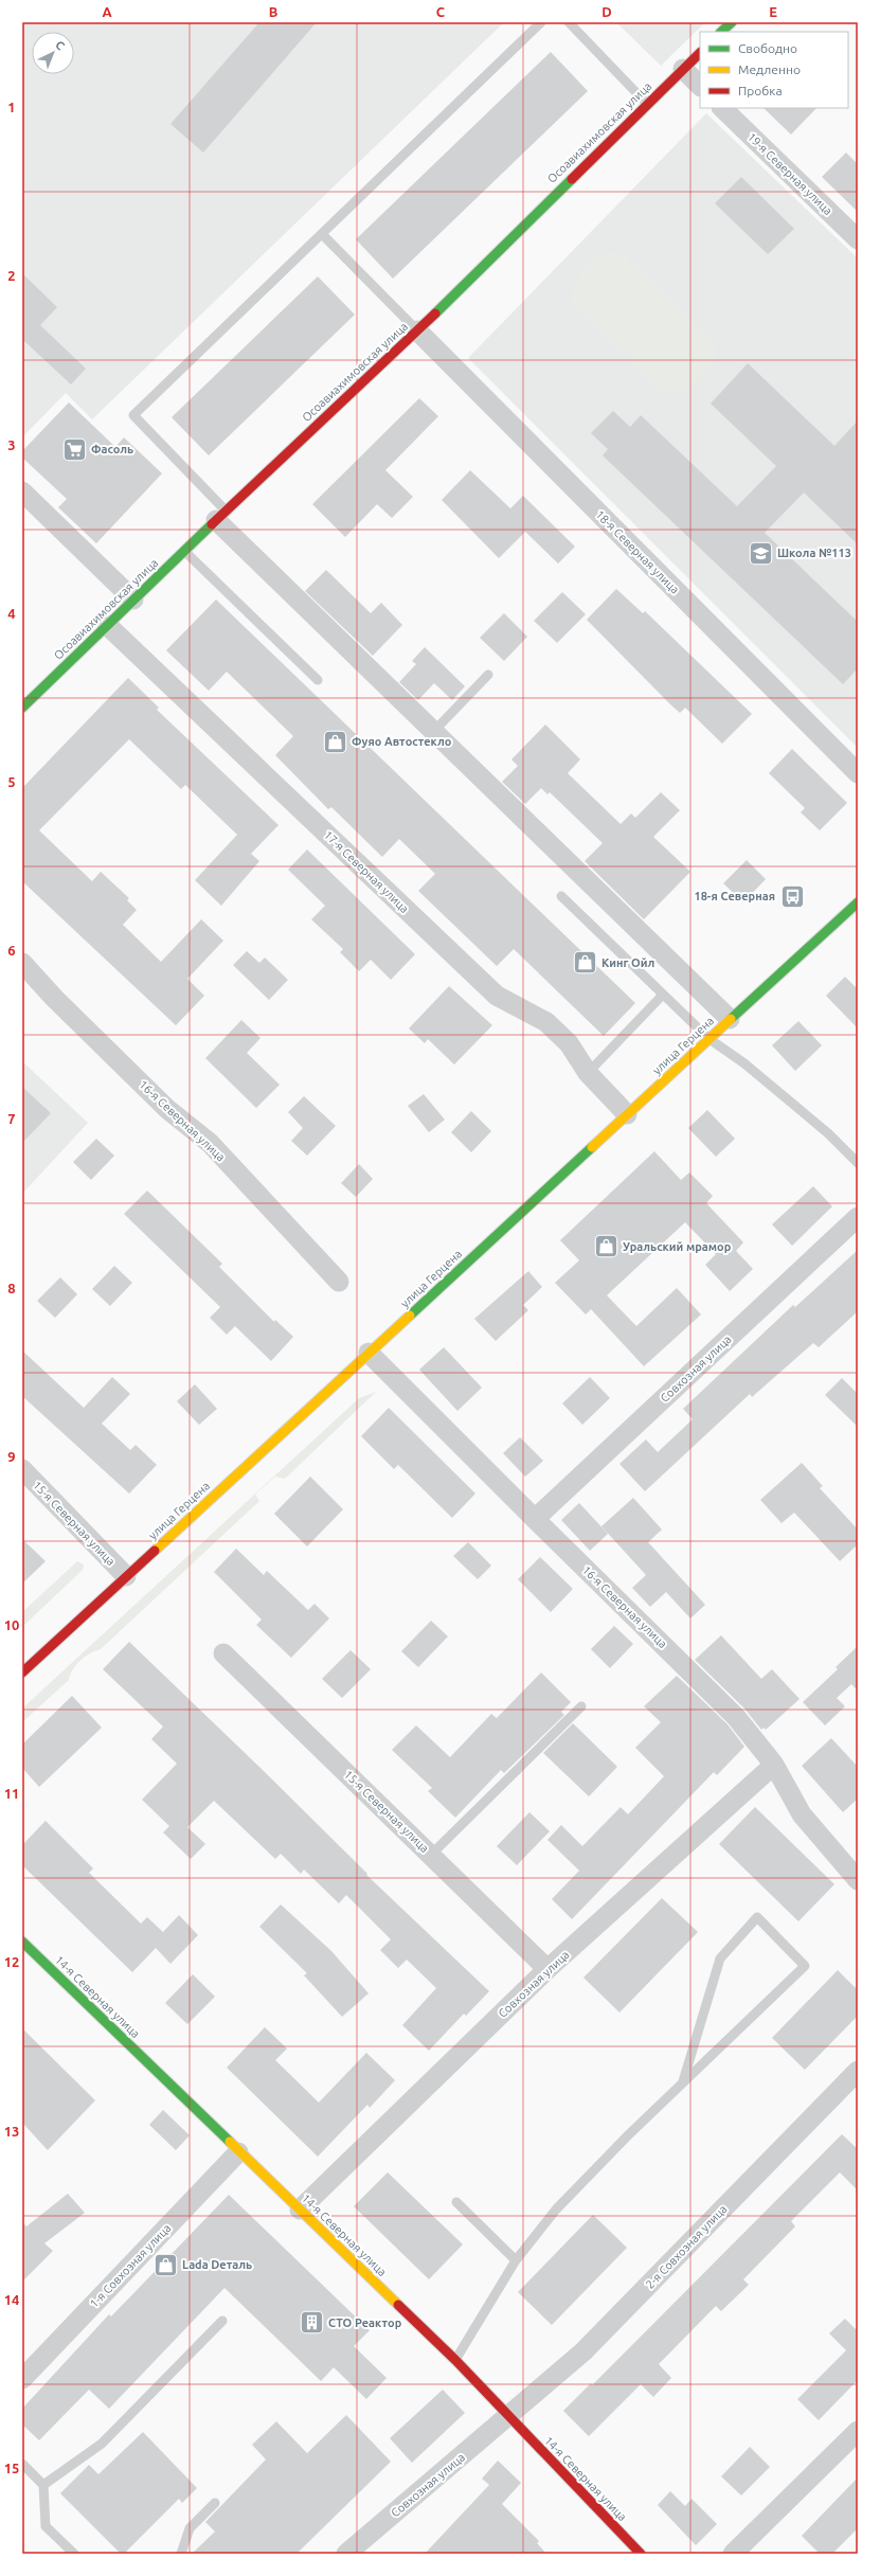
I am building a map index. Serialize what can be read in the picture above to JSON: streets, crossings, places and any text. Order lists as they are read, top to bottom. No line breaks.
{"streets":{"street":["Осоавиахимовская улица","19-я Северная улица","18-я Северная улица","17-я Северная улица","улица Герцена","16-я Северная улица","Совхозная улица","15-я Северная улица","14-я Северная улица","2-я Совхозная улица","1-я Совхозная улица"]},"crossings":[["Осоавиахимовская улица","18-я Северная улица"],["Осоавиахимовская улица","17-я Северная улица"],["17-я Северная улица","улица Герцена"],["улица Герцена","16-я Северная улица"],["улица Герцена","15-я Северная улица"],["16-я Северная улица","Совхозная улица"],["Совхозная улица","15-я Северная улица"],["Совхозная улица","14-я Северная улица"],["Совхозная улица","2-я Совхозная улица"],["14-я Северная улица","2-я Совхозная улица"],["14-я Северная улица","1-я Совхозная улица"]],"places":{"supermarket":["Фасоль"],"school or university":["Школа №113"],"shop":["Фуяо Автостекло","Кинг Ойл","Уральский мрамор","Lada Dеталь"],"bus stop":["18-я Северная"],"building":["СТО Реактор"]},"legend":["Свободно","Медленно","Пробка"],"north":"top right","grid":{"columns":["A","B","C","D","E"],"rows":["1","2","3","4","5","6","7","8","9","10","11","12","13","14","15"]}}
